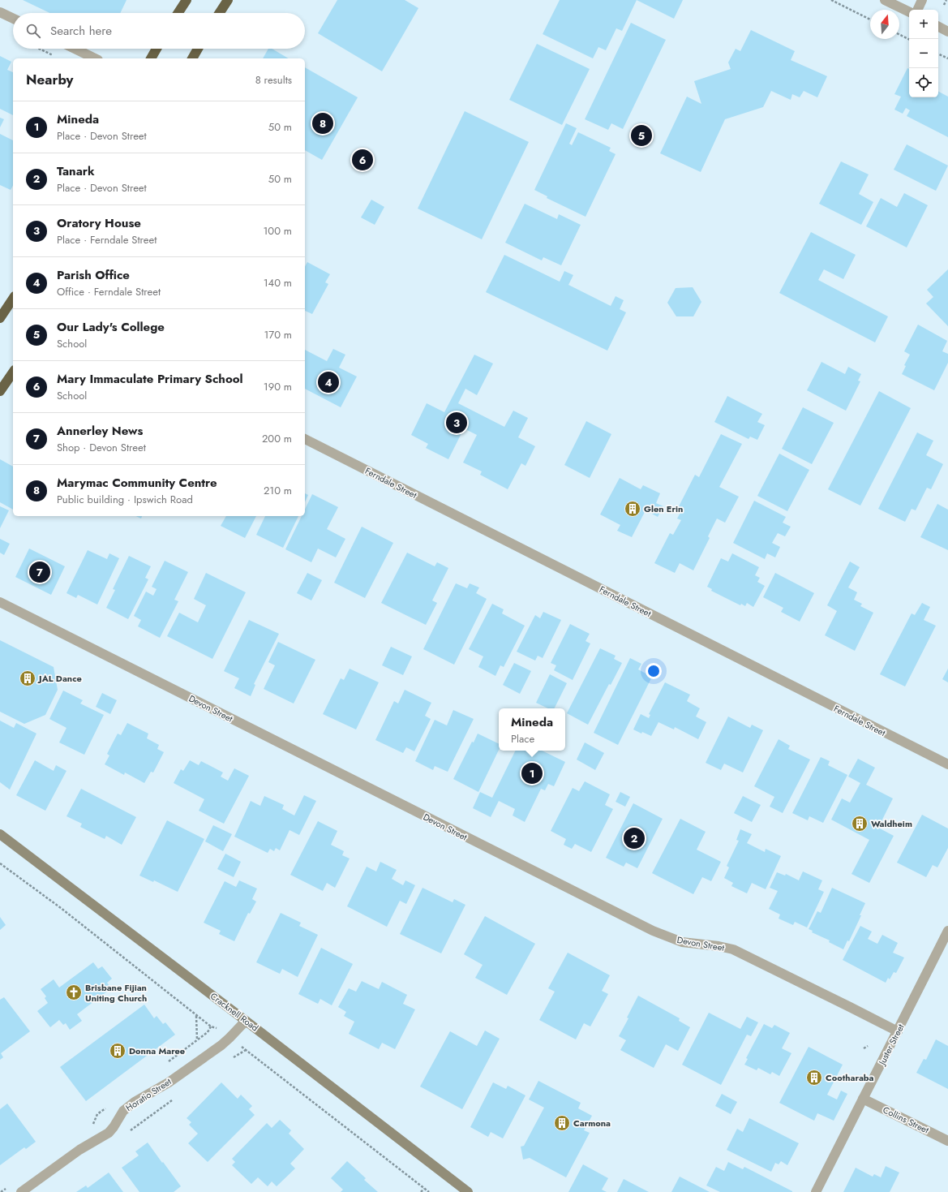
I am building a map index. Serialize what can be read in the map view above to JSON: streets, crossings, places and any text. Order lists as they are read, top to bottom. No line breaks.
{"streets":{"street":["Ferndale Street","Devon Street","Cracknell Road","Juster Street","Horatio Street","Collins Street"]},"crossings":[["Devon Street","Juster Street"],["Cracknell Road","Horatio Street"],["Juster Street","Collins Street"]],"places":{"building":["Glen Erin","JAL Dance","Waldheim","Donna Maree","Cootharaba","Carmona"],"church":["Brisbane Fijian Uniting Church"]},"north":"top","page":{"map_buttons":["+","−"],"search":"Search here","heading":["Nearby","8 results"],"list":[{"mark":"1","name":"Mineda","note":"Place · Devon Street","value":"50 m"},{"mark":"2","name":"Tanark","note":"Place · Devon Street","value":"50 m"},{"mark":"3","name":"Oratory House","note":"Place · Ferndale Street","value":"100 m"},{"mark":"4","name":"Parish Office","note":"Office · Ferndale Street","value":"140 m"},{"mark":"5","name":"Our Lady's College","note":"School","value":"170 m"},{"mark":"6","name":"Mary Immaculate Primary School","note":"School","value":"190 m"},{"mark":"7","name":"Annerley News","note":"Shop · Devon Street","value":"200 m"},{"mark":"8","name":"Marymac Community Centre","note":"Public building · Ipswich Road","value":"210 m"}],"pins":["8","5","6","4","3","7","1","2"],"popup":["Mineda","Place"]}}
